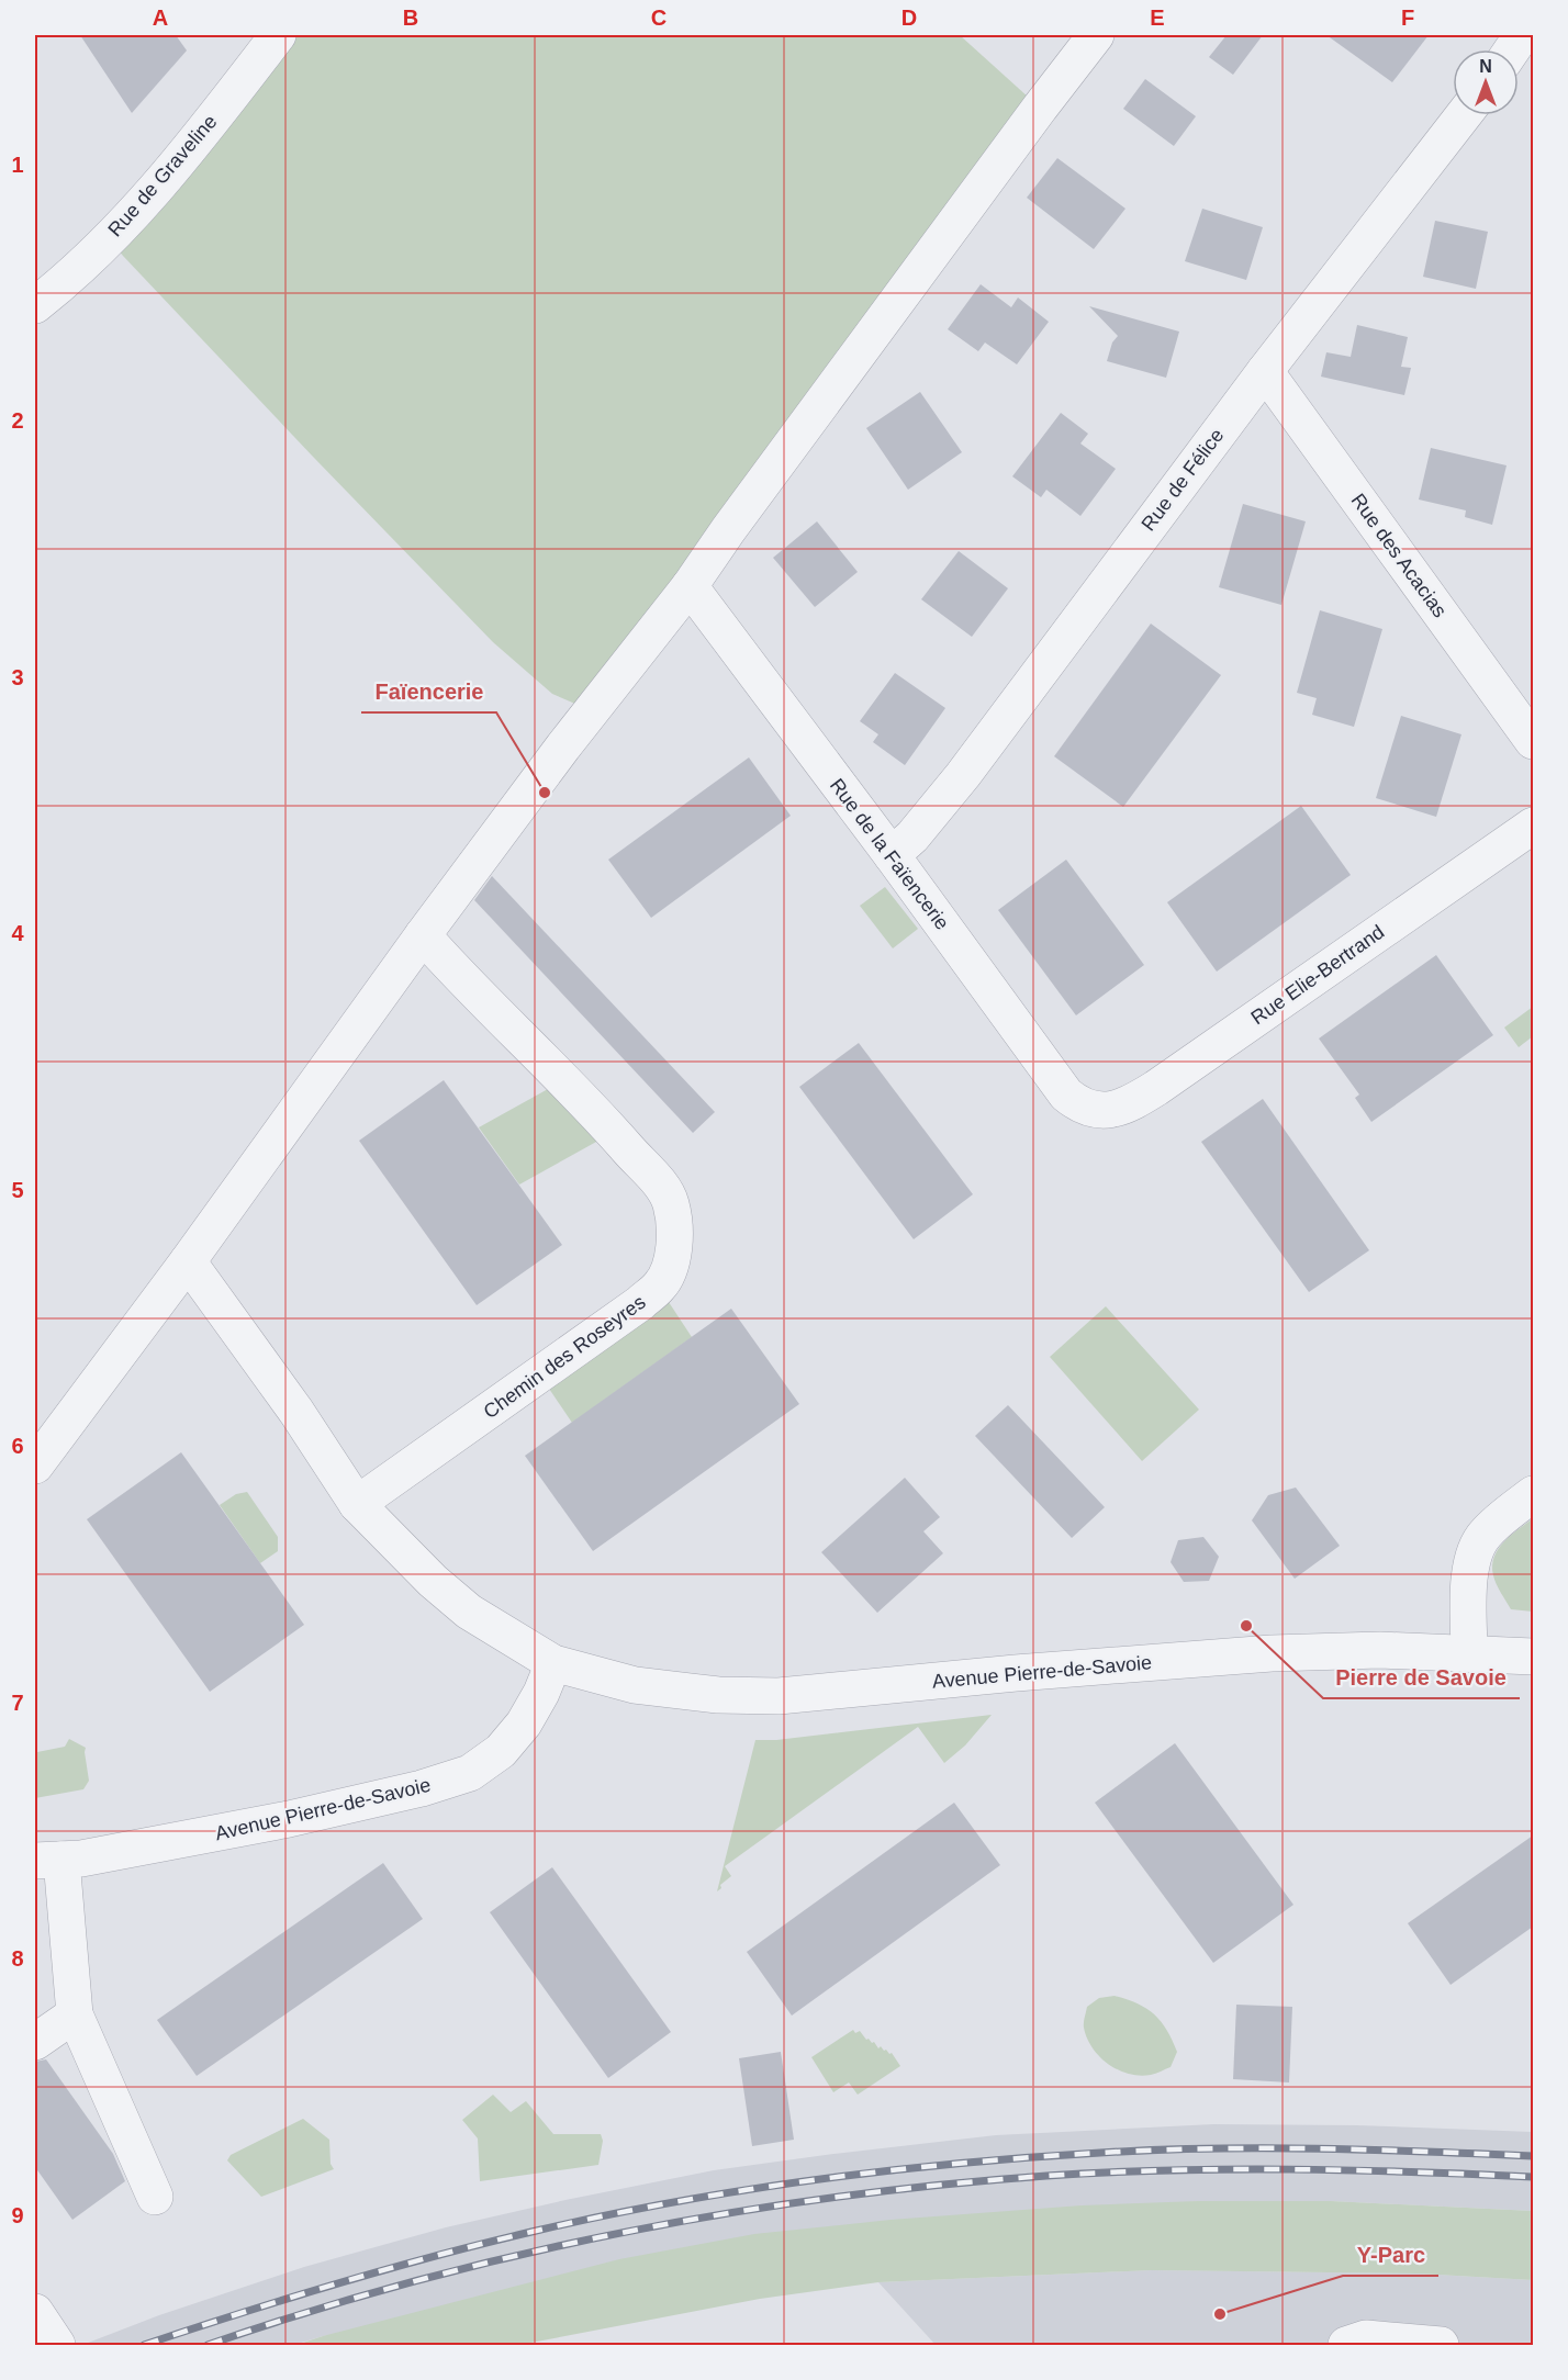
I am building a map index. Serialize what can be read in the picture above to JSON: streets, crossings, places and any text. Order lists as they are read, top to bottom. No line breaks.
{"streets":{"street":["Rue de Graveline","Rue de Félice","Rue des Acacias","Rue de la Faïencerie","Rue Elie-Bertrand","Chemin des Roseyres","Avenue Pierre-de-Savoie"]},"crossings":[["Rue de Félice","Rue des Acacias"],["Rue de Félice","Rue de la Faïencerie"],["Rue de la Faïencerie","Rue Elie-Bertrand"],["Chemin des Roseyres","Avenue Pierre-de-Savoie"]],"places":["Faïencerie","Pierre de Savoie","Y-Parc"],"north":"top","grid":{"columns":["A","B","C","D","E","F"],"rows":["1","2","3","4","5","6","7","8","9"]}}
